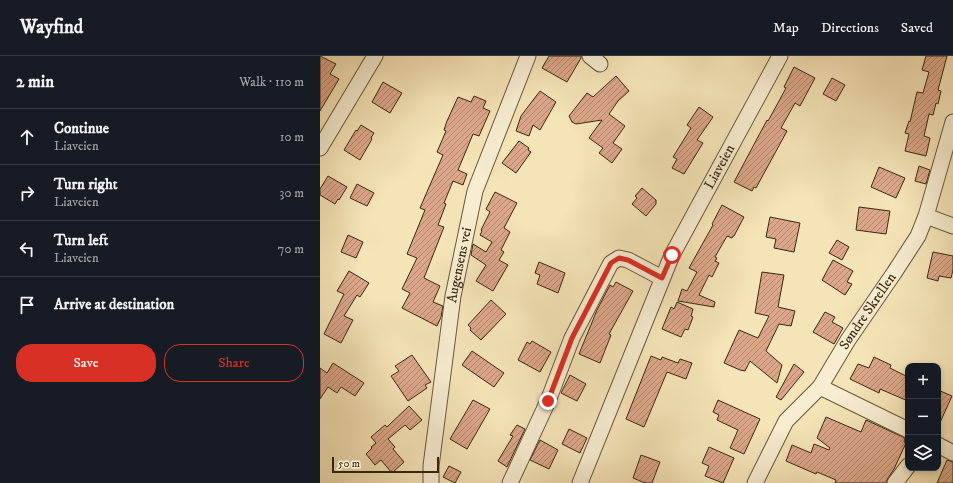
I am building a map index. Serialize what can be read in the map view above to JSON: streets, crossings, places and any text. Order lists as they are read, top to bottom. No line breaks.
{"streets":{"street":["Liaveien","Augensens vei","Søndre Skrellen"]},"scale_bar":"50 m","page":{"header":"Wayfind","nav":["Map","Directions","Saved"],"heading":["2 min","Walk · 110 m"],"list":[["Continue","Liaveien","10 m"],["Turn right","Liaveien","30 m"],["Turn left","Liaveien","70 m"],"Arrive at destination"],"buttons":["Save","Share"],"map_buttons":["+","−"],"scale":"50 m"}}
